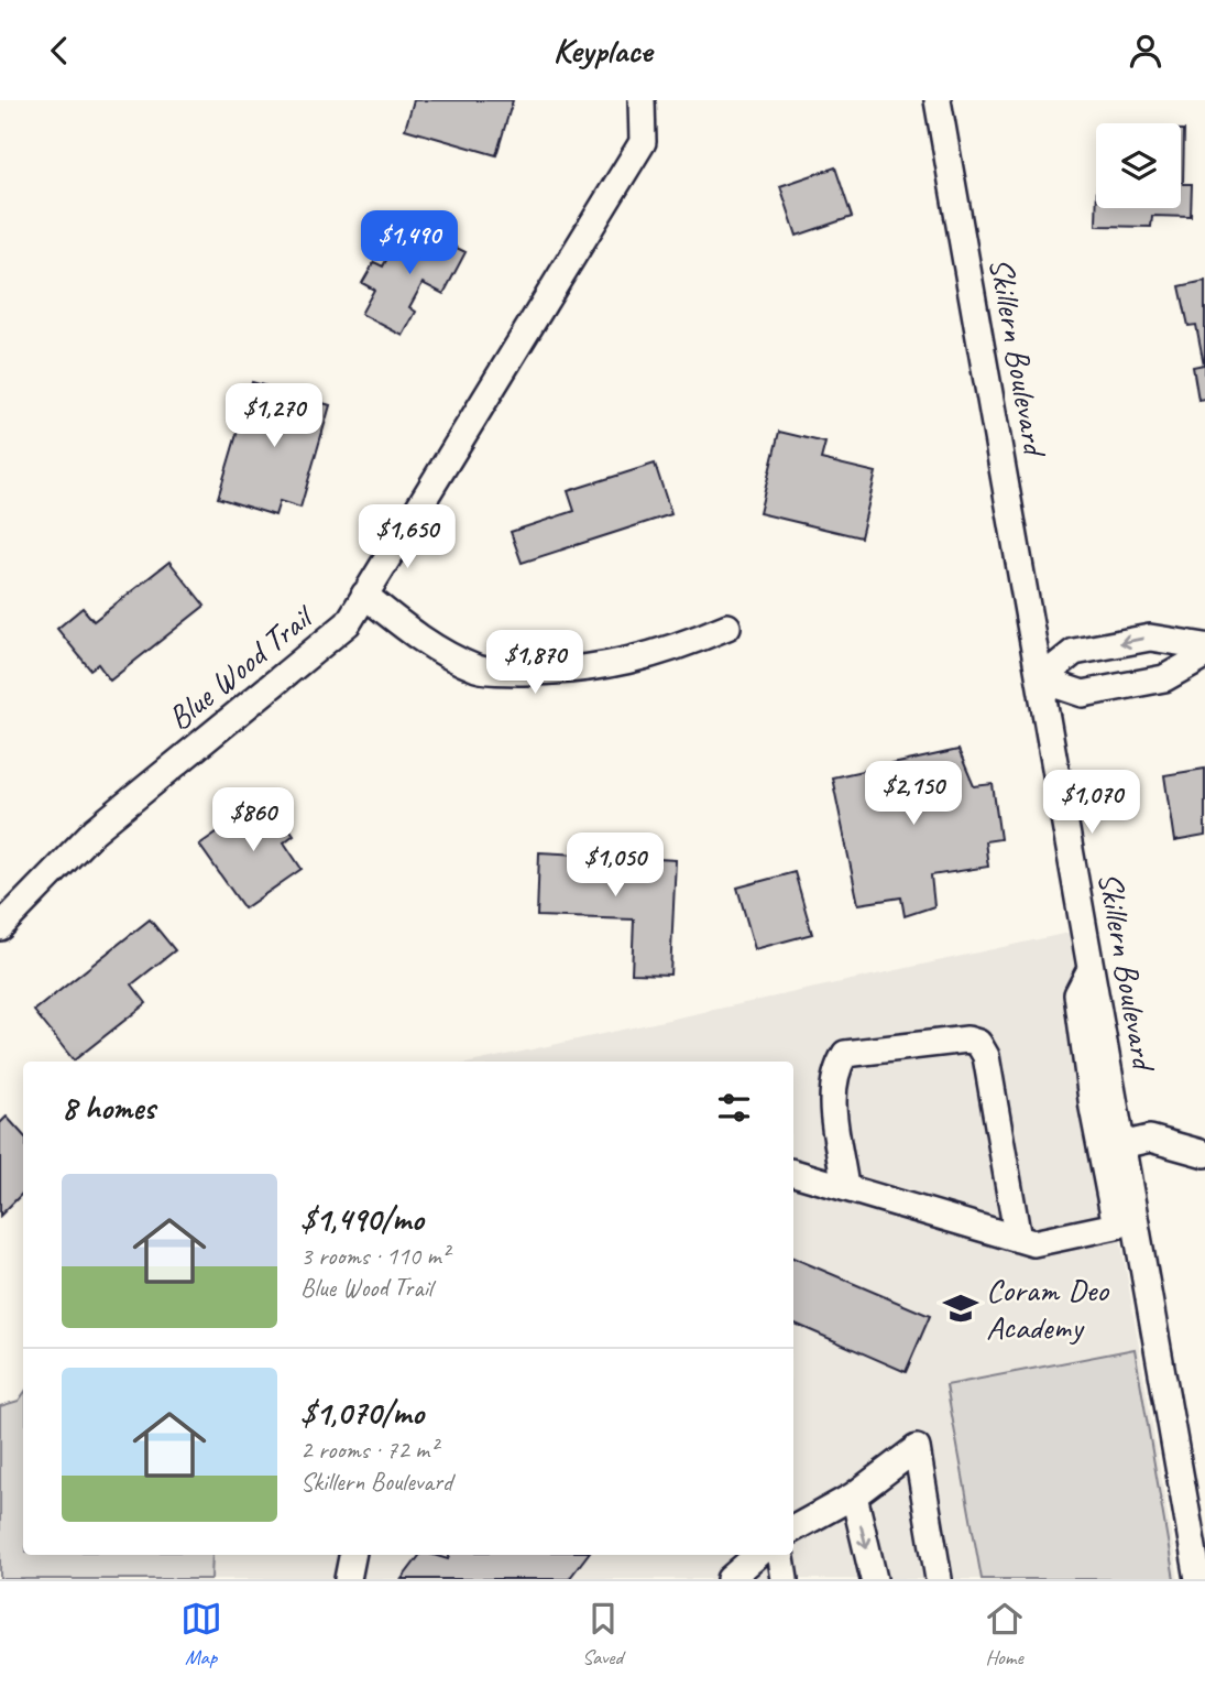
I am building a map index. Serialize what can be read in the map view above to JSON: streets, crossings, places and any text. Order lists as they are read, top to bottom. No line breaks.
{"streets":{"street":["Skillern Boulevard","Blue Wood Trail"]},"places":{"school or university":["Coram Deo Academy"]},"page":{"header":"Keyplace","price":["$1,490","$1,270","$1,650","$1,870","$2,150","$1,070","$860","$1,050"],"heading":"8 homes","list":[{"name":"$1,490/mo","note":"3 rooms · 110 m² · Blue Wood Trail"},{"name":"$1,070/mo","note":"2 rooms · 72 m² · Skillern Boulevard"}],"tabs":["Map","Saved","Home"]}}
